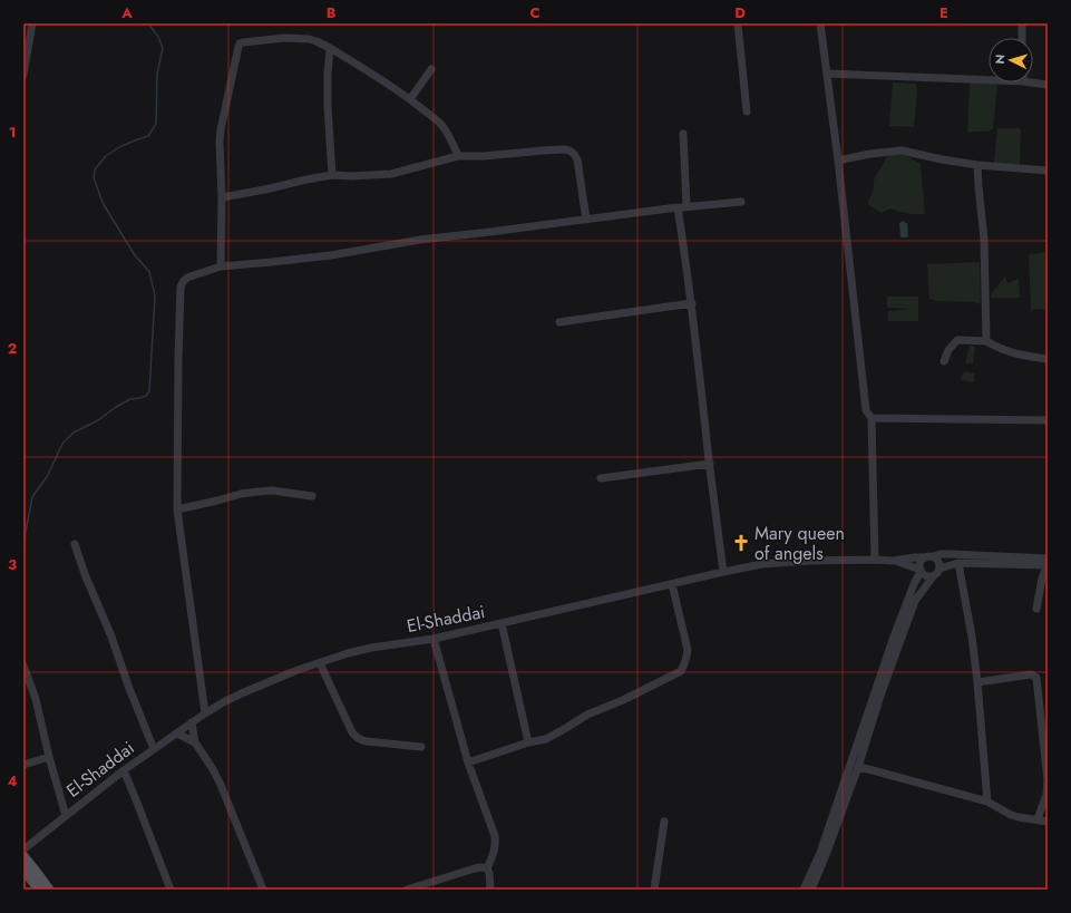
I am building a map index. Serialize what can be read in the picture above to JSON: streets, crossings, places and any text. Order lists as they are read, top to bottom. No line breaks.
{"streets":{"street":["El-Shaddai"]},"places":{"church":["Mary queen of angels"]},"north":"left","grid":{"columns":["A","B","C","D","E"],"rows":["1","2","3","4"]}}
